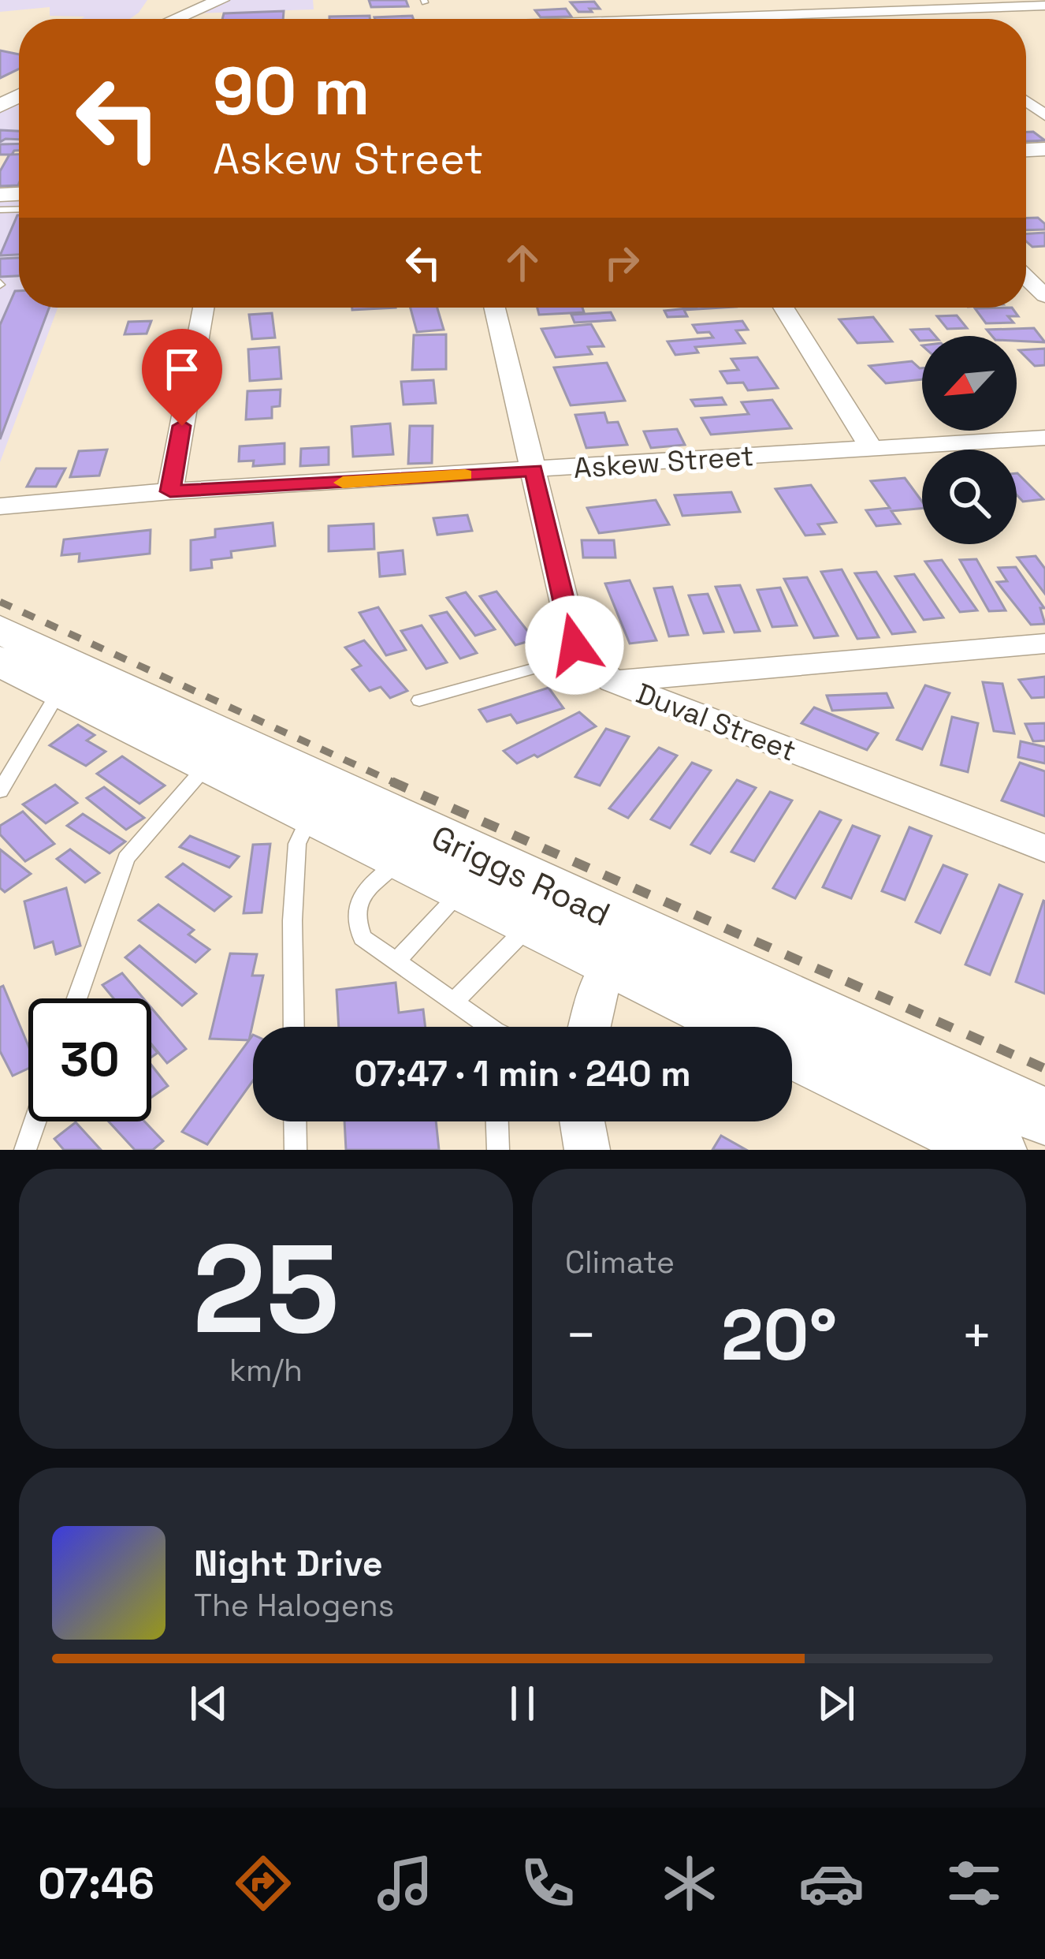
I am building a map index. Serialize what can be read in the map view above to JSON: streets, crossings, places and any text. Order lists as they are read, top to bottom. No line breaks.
{"streets":{"main road":["Griggs Road"],"street":["Askew Street","Duval Street"]},"crossings":[["Askew Street","Duval Street"]],"north":"bottom left","page":{"turn":["90 m","Askew Street"],"limit":"30","trip":"07:47 · 1 min · 240 m","tile":[["25","km/h"],"Climate"],"heat":["−","20°","+"],"song":["Night Drive","The Halogens"],"tabs":"07:46"}}
